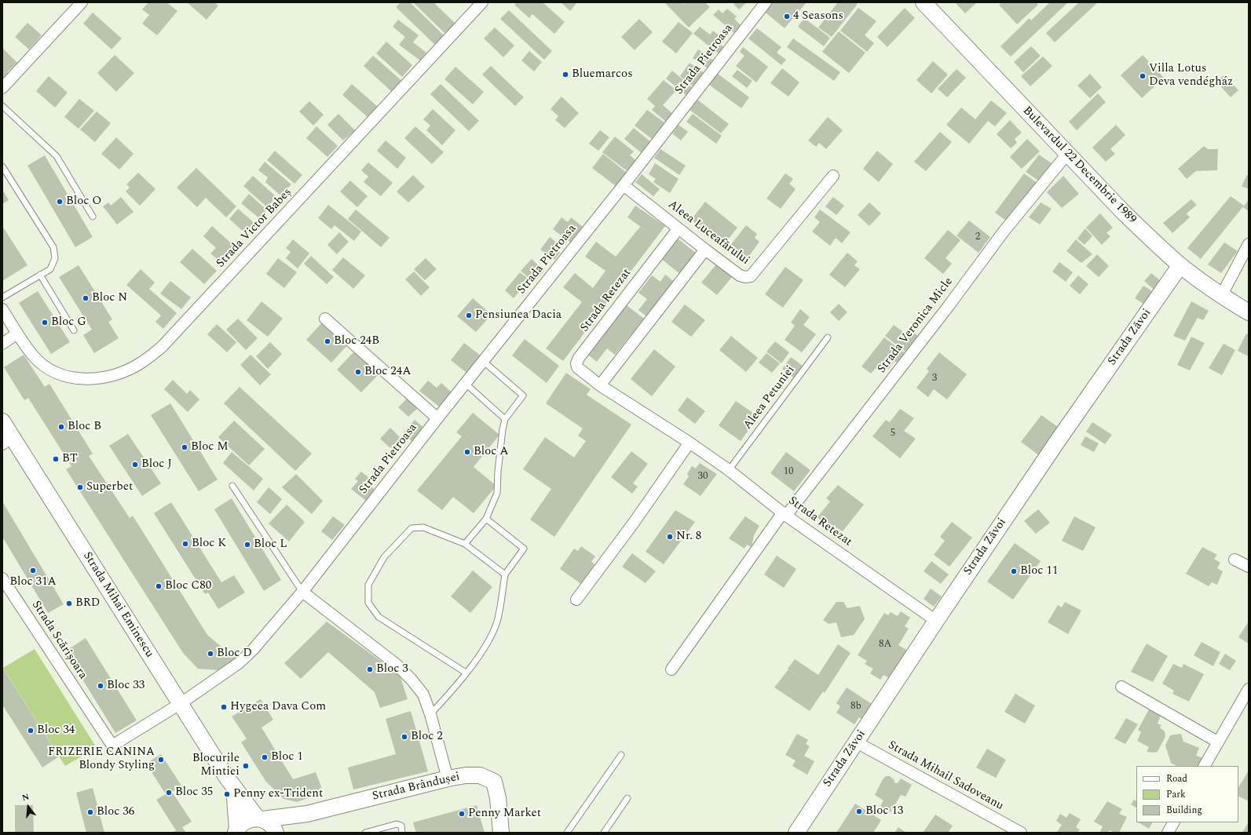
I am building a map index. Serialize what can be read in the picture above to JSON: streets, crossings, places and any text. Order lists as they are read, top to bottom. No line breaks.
{"streets":{"street":["Strada Pietroasa","Bulevardul 22 Decembrie 1989","Strada Victor Babeș","Aleea Luceafărului","Strada Retezat","Strada Veronica Micle","Strada Zăvoi","Strada Mihai Eminescu","Strada Scărișoara","Strada Mihail Sadoveanu","Strada Brândușei"],"lane":["Aleea Petuniei"]},"crossings":[["Strada Pietroasa","Aleea Luceafărului"],["Strada Pietroasa","Strada Mihai Eminescu"],["Strada Pietroasa","Strada Scărișoara"],["Bulevardul 22 Decembrie 1989","Strada Veronica Micle"],["Bulevardul 22 Decembrie 1989","Strada Zăvoi"],["Aleea Luceafărului","Strada Retezat"],["Strada Retezat","Strada Veronica Micle"],["Strada Retezat","Strada Zăvoi"],["Strada Retezat","Aleea Petuniei"],["Strada Zăvoi","Strada Mihail Sadoveanu"],["Strada Mihai Eminescu","Strada Scărișoara"],["Strada Mihai Eminescu","Strada Brândușei"]],"places":["4 Seasons","Bluemarcos","Villa Lotus Deva vendégház","Bloc O","Bloc N","Pensiunea Dacia","Bloc G","Bloc 24B","Bloc 24A","Bloc B","Bloc M","Bloc A","BT","Bloc J","Superbet","Nr. 8","Bloc K","Bloc L","Bloc 31A","Bloc 11","Bloc C80","BRD","Bloc D","Bloc 3","Bloc 33","Hygeea Dava Com","Bloc 34","Bloc 2","Bloc 1","FRIZERIE CANINA Blondy Styling","Blocurile Mintiei","Bloc 35","Penny ex-Trident","Bloc 13","Bloc 36","Penny Market"],"house_numbers":["2","3","5","10","30","8A","8b"],"legend":["Road","Park","Building"],"north":"top"}
